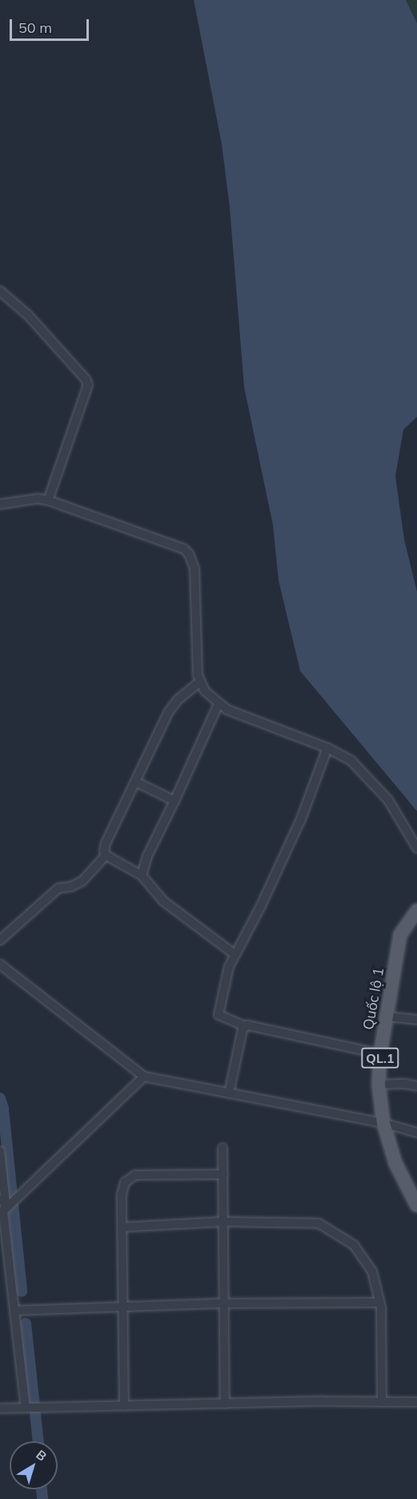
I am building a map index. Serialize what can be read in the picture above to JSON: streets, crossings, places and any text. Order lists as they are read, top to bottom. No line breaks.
{"streets":{"main road":["Quốc lộ 1","QL.1"]},"scale_bar":"50 m","north":"top right"}
